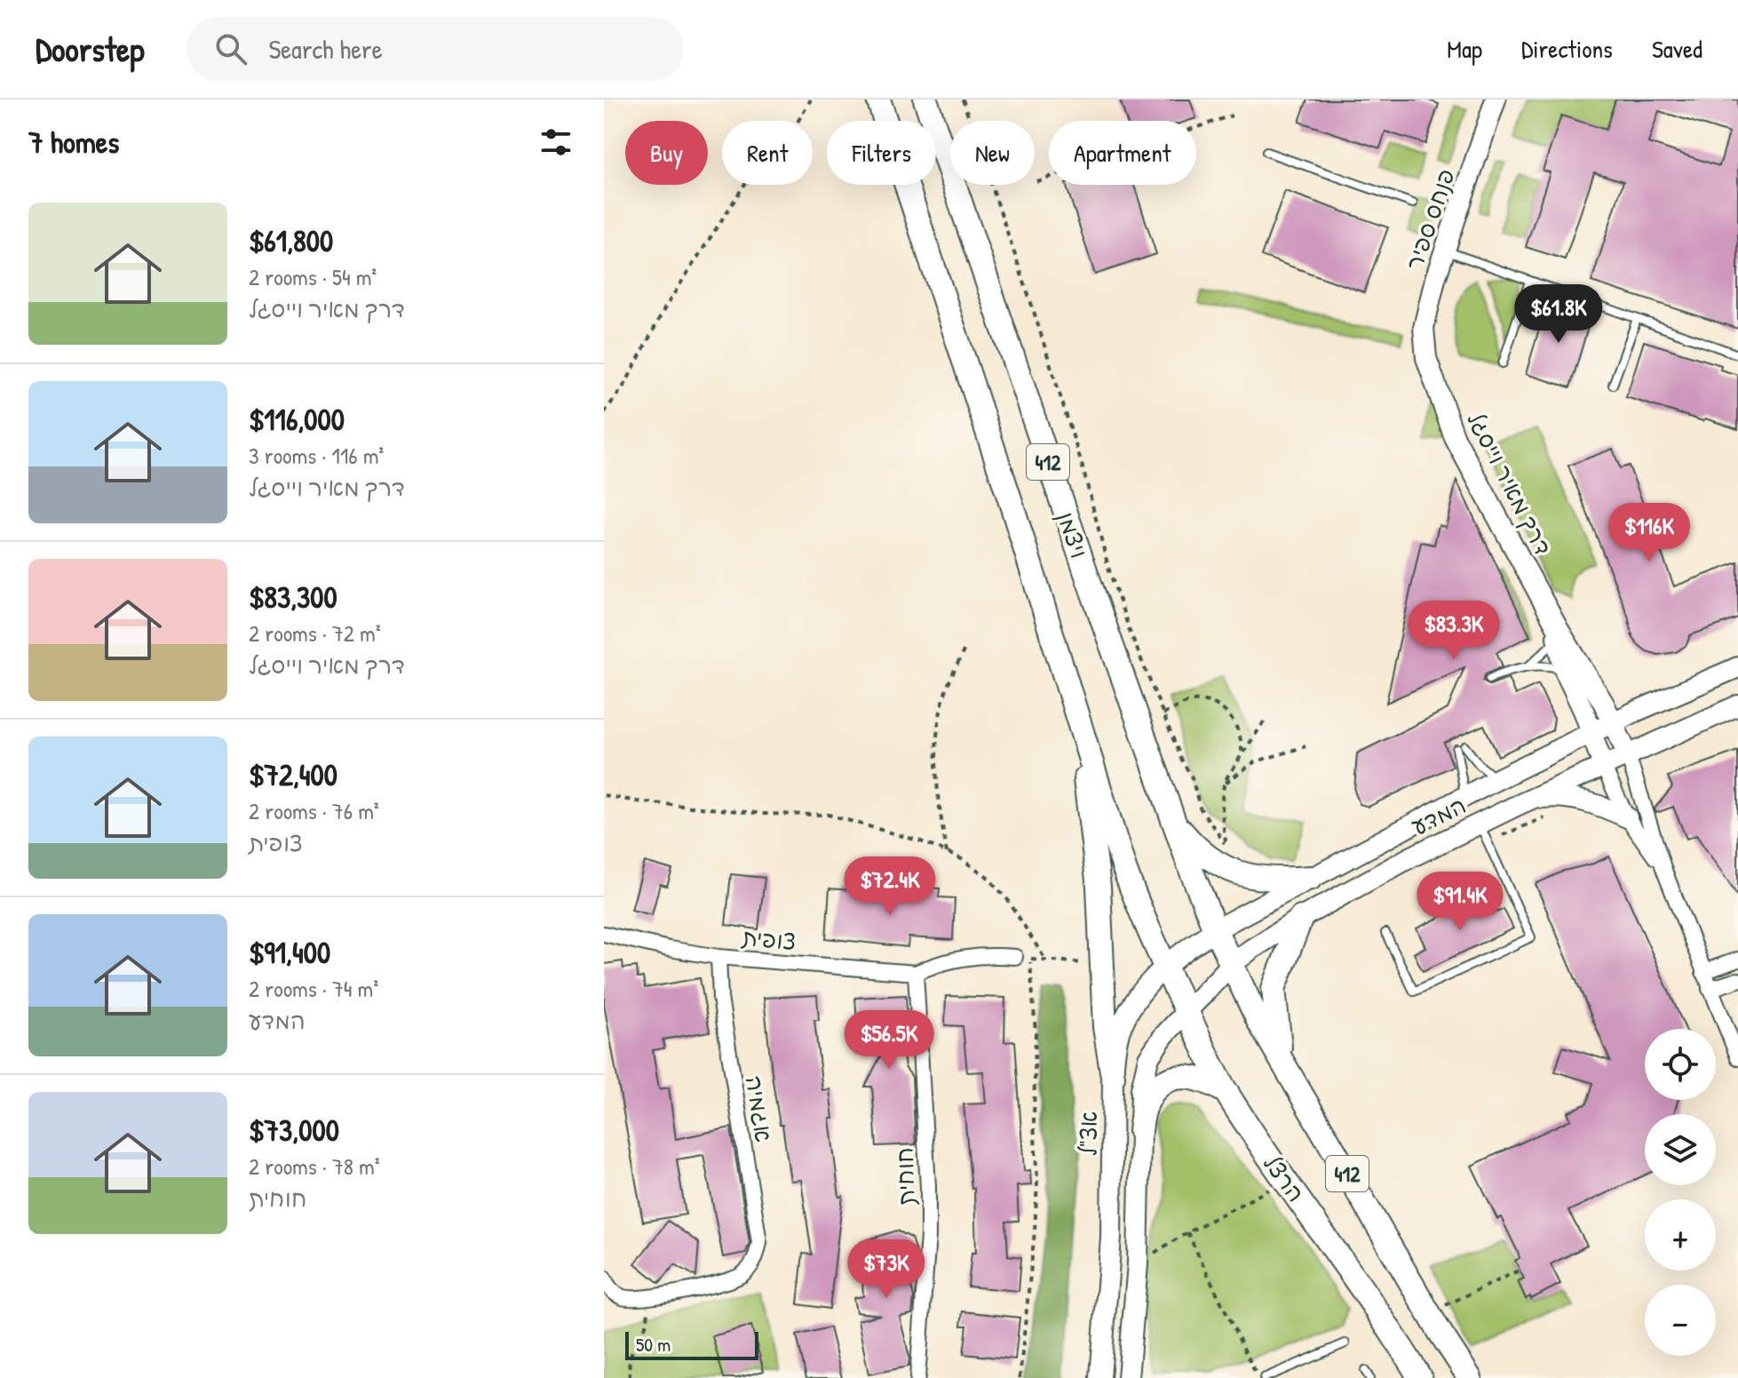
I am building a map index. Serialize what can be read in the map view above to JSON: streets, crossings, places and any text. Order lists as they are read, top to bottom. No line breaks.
{"streets":{"main road":["פנחס ספיר","412","דרך מאיר וייסגל","ויצמן","המדע","אצ\"ל","הרצל"],"street":["צופית","אגמיה","חוחית"]},"crossings":[["פנחס ספיר","דרך מאיר וייסגל"],["412","ויצמן"],["412","המדע"],["412","אצ\"ל"],["412","הרצל"],["דרך מאיר וייסגל","המדע"],["ויצמן","המדע"],["ויצמן","אצ\"ל"],["המדע","אצ\"ל"],["המדע","הרצל"],["צופית","אגמיה"],["צופית","חוחית"],["אצ\"ל","הרצל"]],"scale_bar":"50 m","page":{"header":"Doorstep","search":"Search here","nav":["Map","Directions","Saved"],"heading":"7 homes","chip":["Buy","Rent","Filters","New","Apartment"],"list":[{"name":"$61,800","note":"2 rooms · 54 m² · דרך מאיר וייסגל"},{"name":"$116,000","note":"3 rooms · 116 m² · דרך מאיר וייסגל"},{"name":"$83,300","note":"2 rooms · 72 m² · דרך מאיר וייסגל"},{"name":"$72,400","note":"2 rooms · 76 m² · צופית"},{"name":"$91,400","note":"2 rooms · 74 m² · המדע"},{"name":"$73,000","note":"2 rooms · 78 m² · חוחית"}],"price":["$61.8K","$116K","$83.3K","$72.4K","$91.4K","$56.5K","$73K"],"map_buttons":["+","−"],"scale":"50 m"}}
